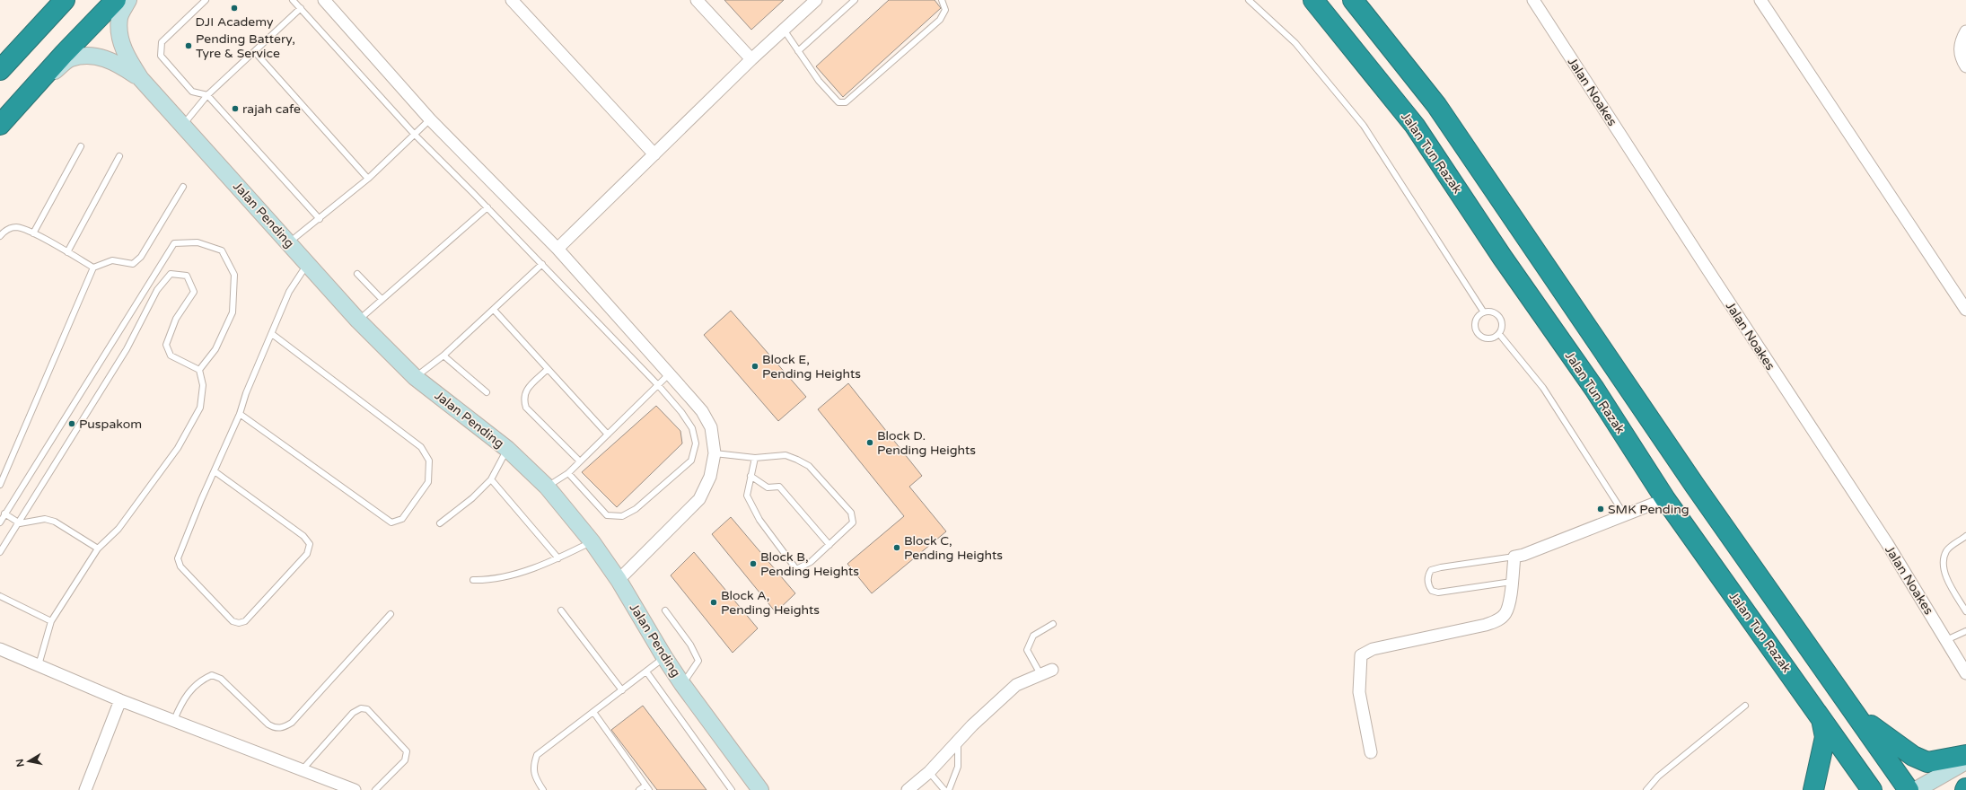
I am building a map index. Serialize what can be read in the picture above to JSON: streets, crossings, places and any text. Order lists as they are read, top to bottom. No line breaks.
{"streets":{"highway":["Jalan Tun Razak"],"street":["Jalan Noakes","Jalan Pending"]},"places":["DJI Academy","Pending Battery, Tyre & Service","rajah cafe","Block E, Pending Heights","Puspakom","Block D. Pending Heights","SMK Pending","Block C, Pending Heights","Block B, Pending Heights","Block A, Pending Heights"],"north":"left"}
